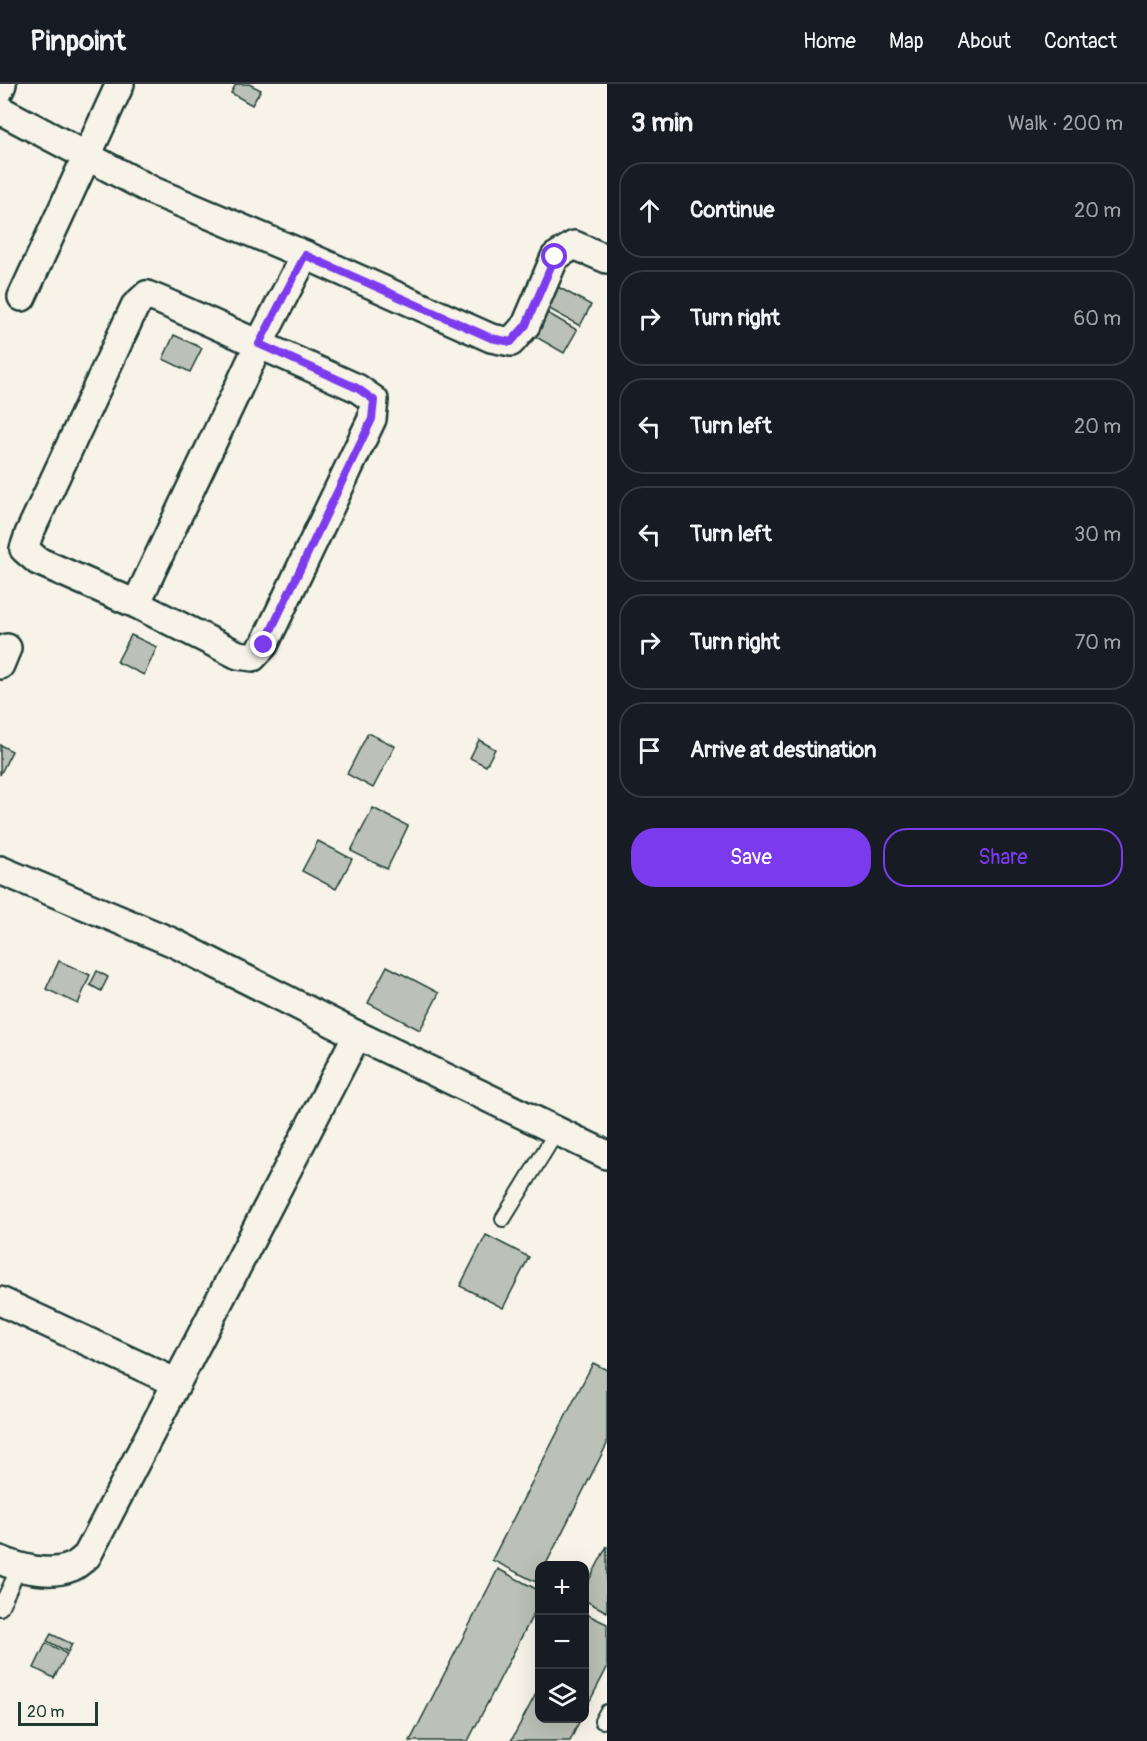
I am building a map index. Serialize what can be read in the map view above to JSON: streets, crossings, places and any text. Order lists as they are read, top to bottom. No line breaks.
{"scale_bar":"20 m","page":{"header":"Pinpoint","nav":["Home","Map","About","Contact"],"heading":["3 min","Walk · 200 m"],"list":[["Continue","20 m"],["Turn right","60 m"],["Turn left","20 m"],["Turn left","30 m"],["Turn right","70 m"],"Arrive at destination"],"buttons":["Save","Share"],"map_buttons":["+","−"],"scale":"20 m"}}
